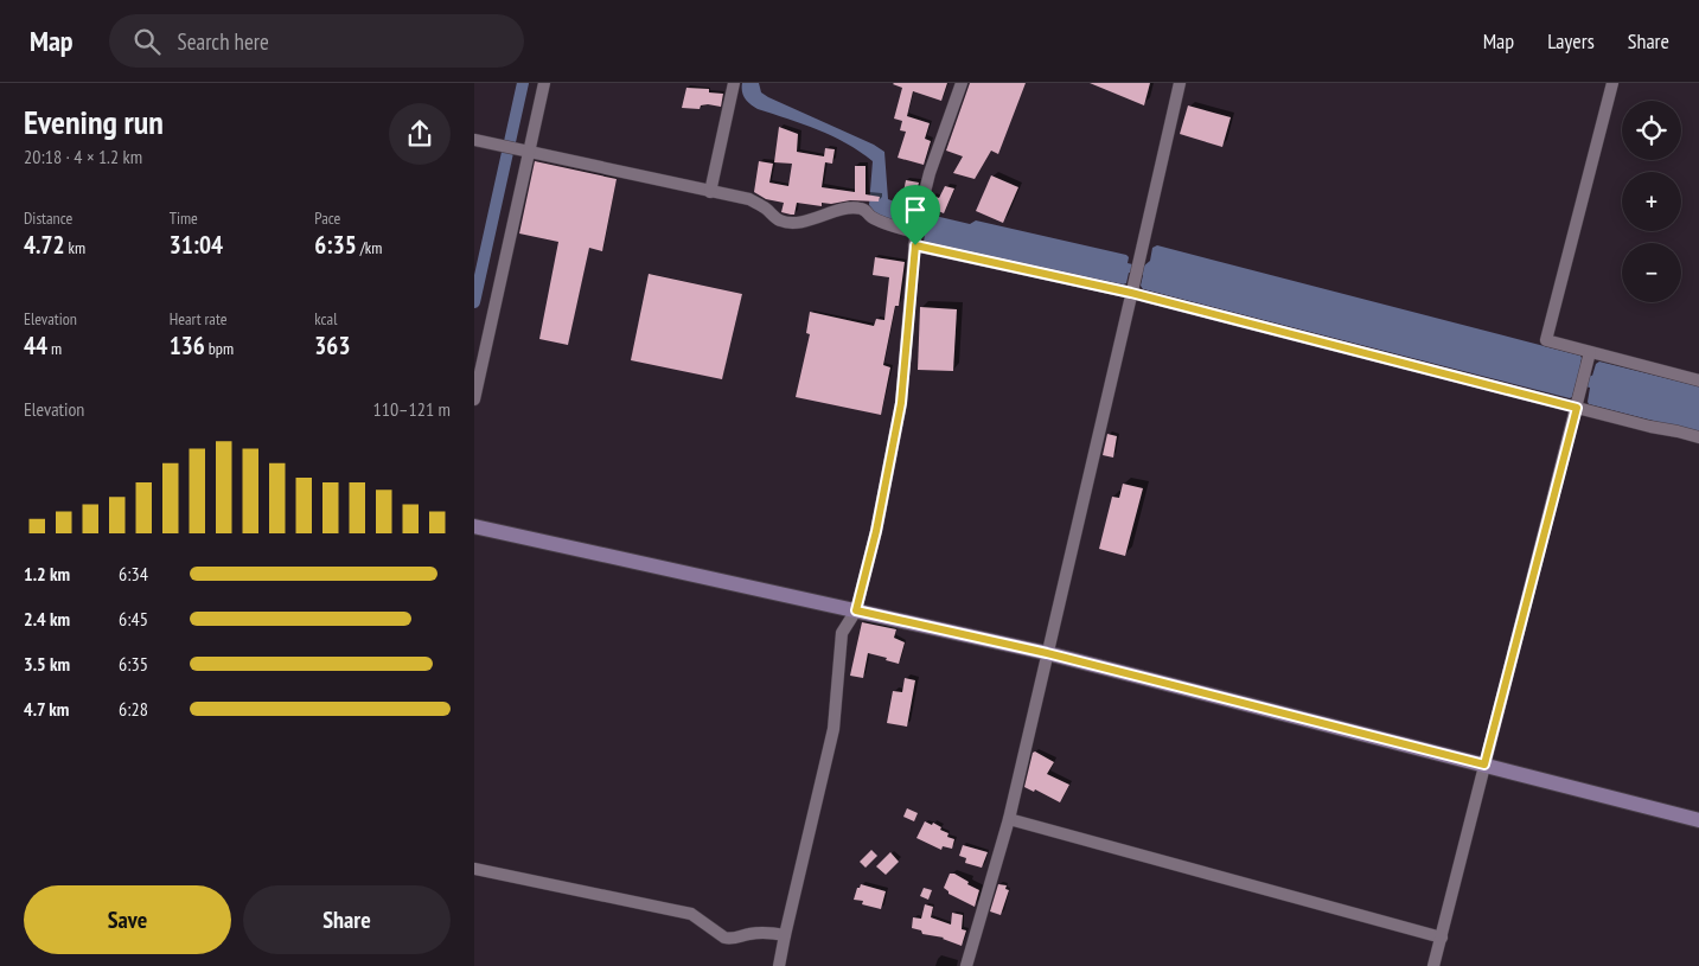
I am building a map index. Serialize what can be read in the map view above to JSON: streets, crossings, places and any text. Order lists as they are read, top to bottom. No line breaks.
{"page":{"header":"Map","search":"Search here","nav":["Map","Layers","Share"],"heading":["Evening run","20:18 · 4 × 1.2 km"],"map_buttons":["+","−"],"stats":[["Distance","4.72 km"],["Time","31:04"],["Pace","6:35 /km"],["Elevation","44 m"],["Heart rate","136 bpm"],["kcal","363"]],"chart":["Elevation","110–121 m"],"list":[{"name":"1.2 km","note":"6:34"},{"name":"2.4 km","note":"6:45"},{"name":"3.5 km","note":"6:35"},{"name":"4.7 km","note":"6:28"}],"buttons":["Save","Share"]}}
